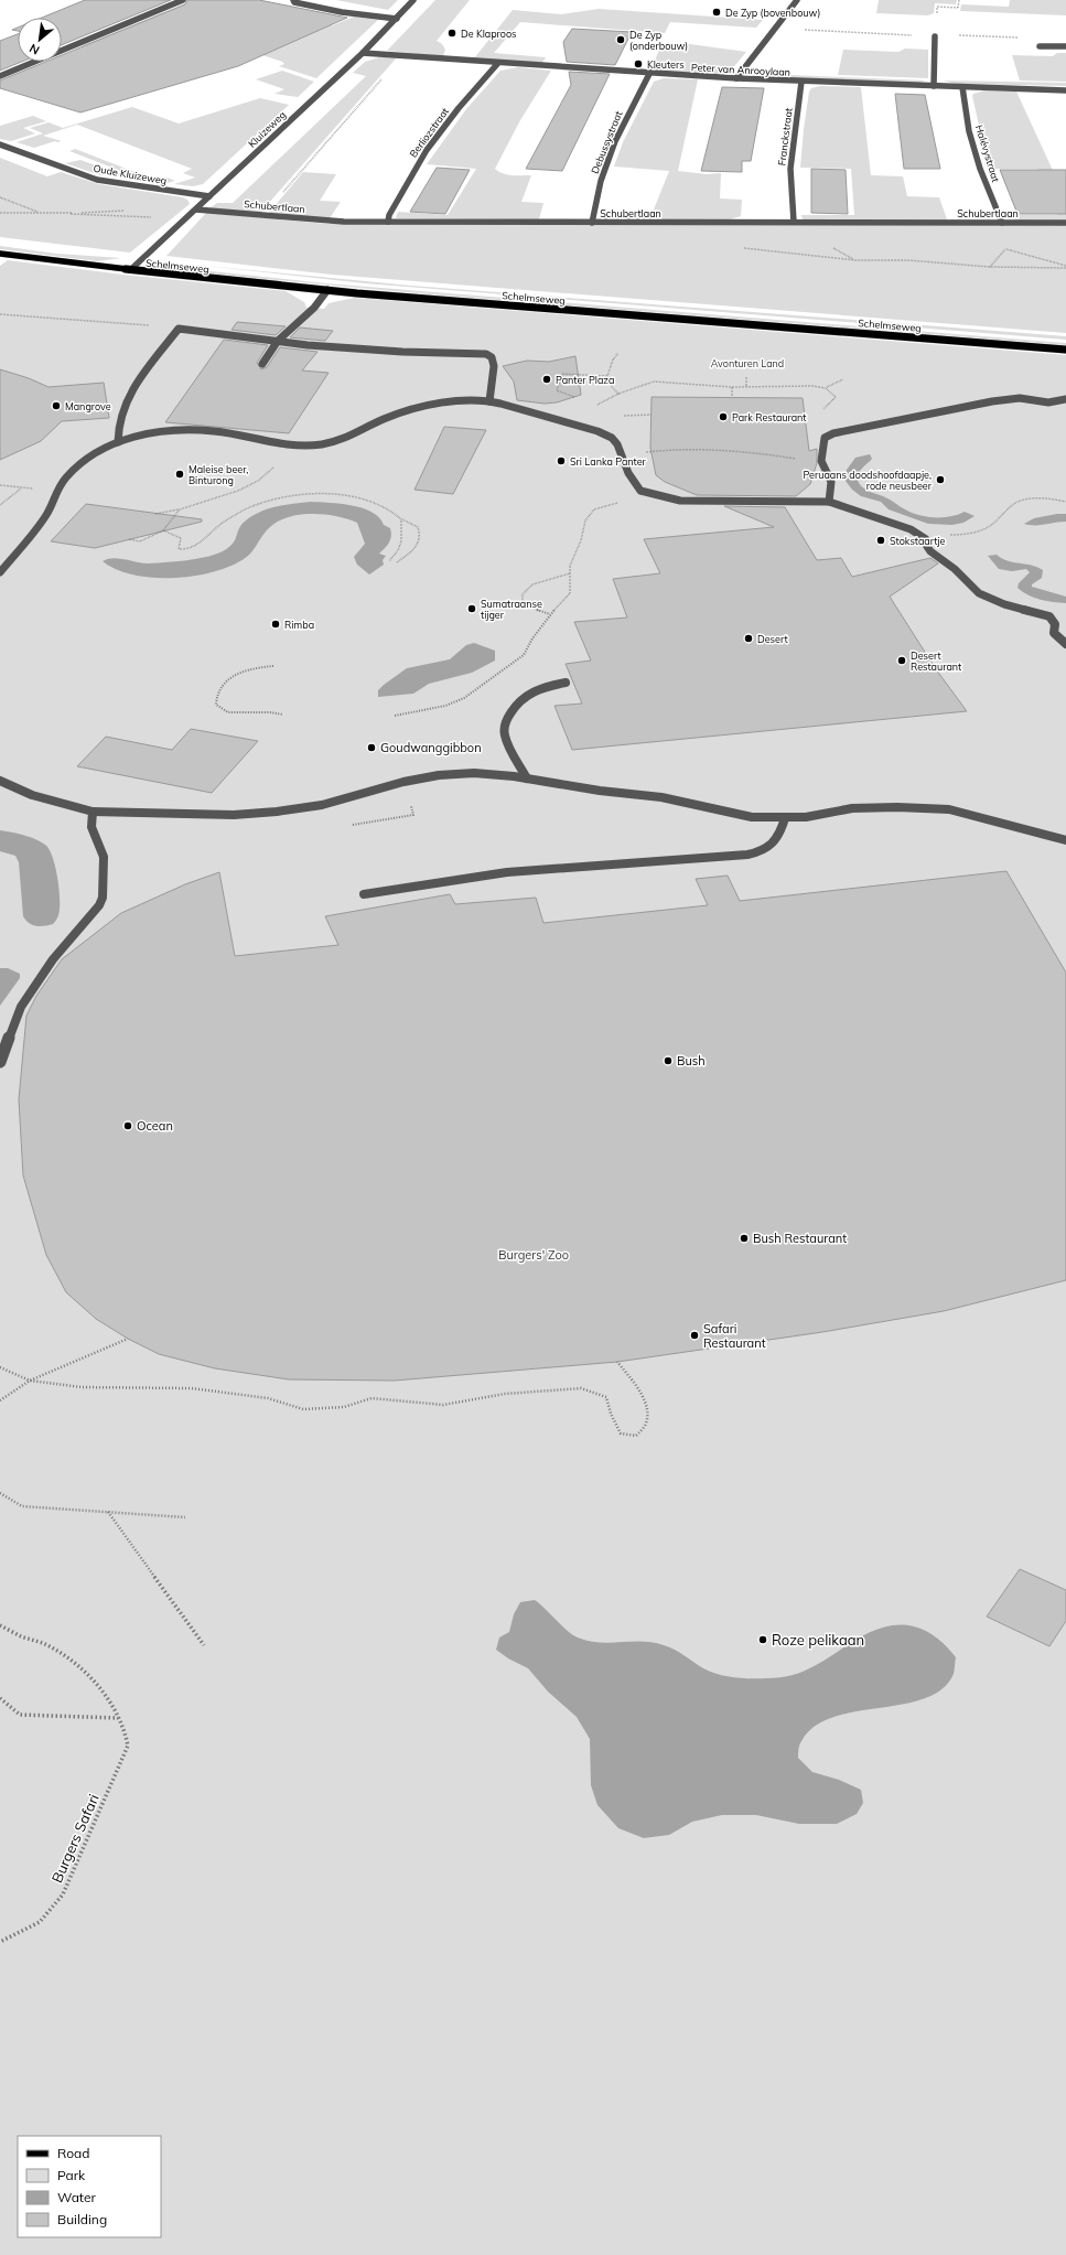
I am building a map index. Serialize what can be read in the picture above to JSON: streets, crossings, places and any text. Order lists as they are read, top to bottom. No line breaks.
{"streets":{"main road":["Schelmseweg"],"street":["Peter van Anrooylaan","Kluizeweg","Berliozstraat","Franckstraat","Debussystraat","Halévystraat","Oude Kluizeweg","Schubertlaan"],"path":["Burgers Safari"]},"crossings":[["Peter van Anrooylaan","Kluizeweg"],["Peter van Anrooylaan","Berliozstraat"],["Peter van Anrooylaan","Franckstraat"],["Peter van Anrooylaan","Debussystraat"],["Peter van Anrooylaan","Halévystraat"],["Kluizeweg","Oude Kluizeweg"],["Kluizeweg","Schubertlaan"],["Kluizeweg","Schelmseweg"],["Berliozstraat","Schubertlaan"],["Franckstraat","Schubertlaan"],["Debussystraat","Schubertlaan"],["Halévystraat","Schubertlaan"]],"parks":["Avonturen Land","Burgers' Zoo"],"places":["De Zyp (bovenbouw)","De Klaproos","De Zyp (onderbouw)","Kleuters","Panter Plaza","Mangrove","Park Restaurant","Sri Lanka Panter","Maleise beer, Binturong","Peruaans doodshoofdaapje, rode neusbeer","Stokstaartje","Sumatraanse tijger","Rimba","Desert","Desert Restaurant","Goudwanggibbon","Bush","Ocean","Bush Restaurant","Safari Restaurant","Roze pelikaan"],"legend":["Road","Park","Water","Building"],"north":"bottom left"}
